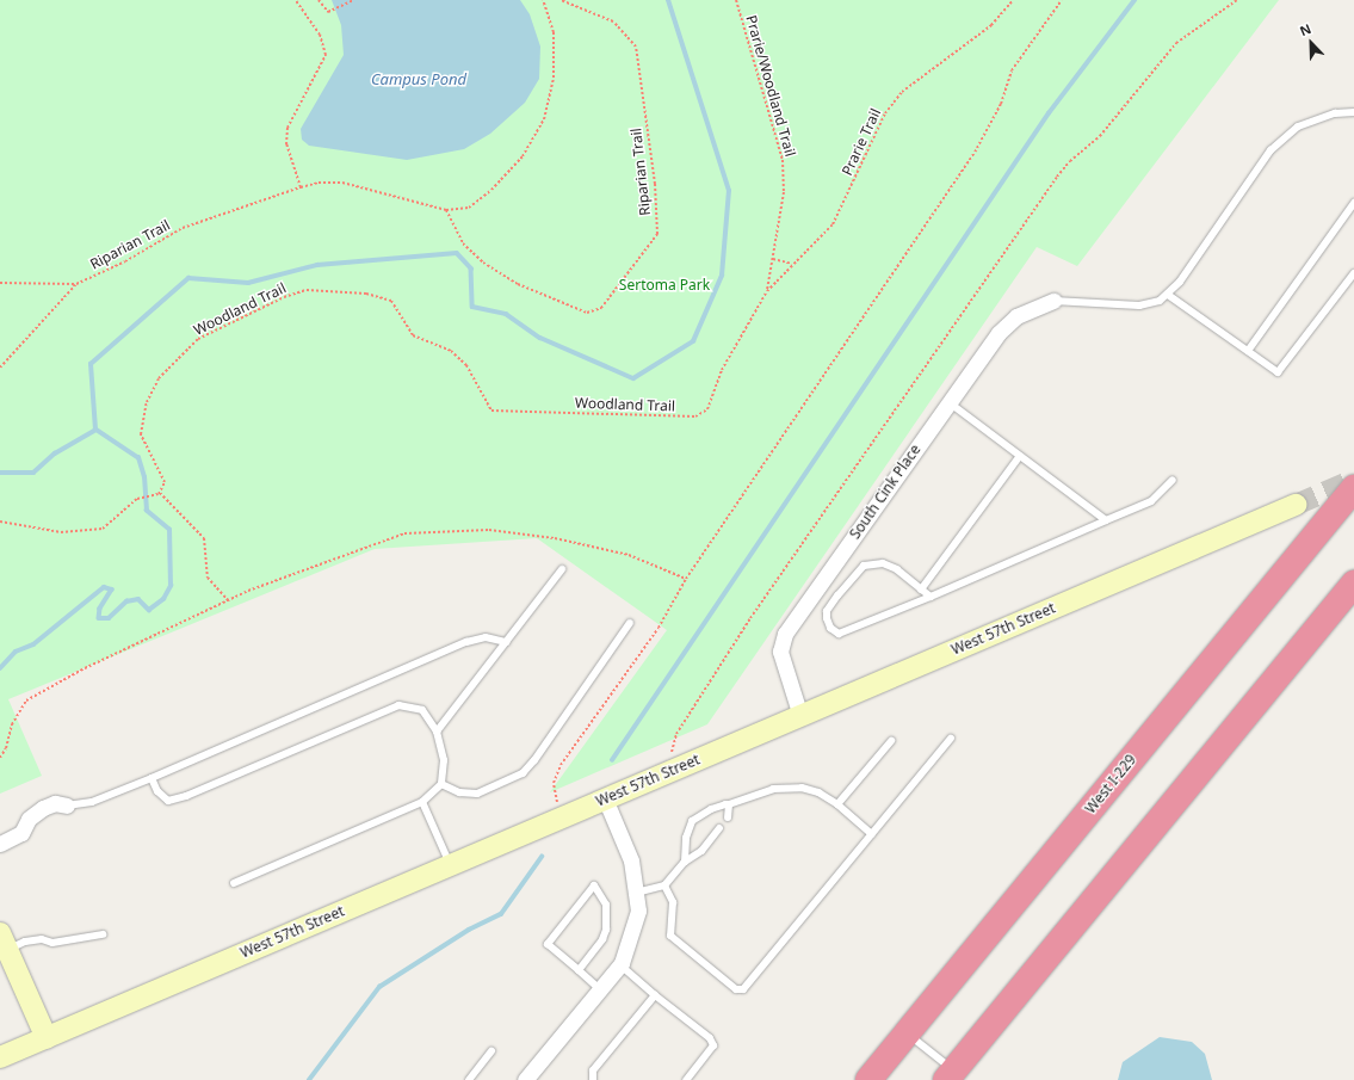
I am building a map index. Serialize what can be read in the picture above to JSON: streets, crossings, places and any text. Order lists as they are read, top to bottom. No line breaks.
{"streets":{"highway":["West I-229"],"main road":["West 57th Street"],"street":["South Cink Place"],"path":["Prarie/Woodland Trail","Prarie Trail","Riparian Trail","Woodland Trail"]},"crossings":[["Prarie/Woodland Trail","Prarie Trail"],["Prarie/Woodland Trail","Woodland Trail"],["Prarie Trail","Woodland Trail"],["South Cink Place","West 57th Street"]],"water":["Campus Pond"],"parks":["Sertoma Park"],"north":"top left"}
